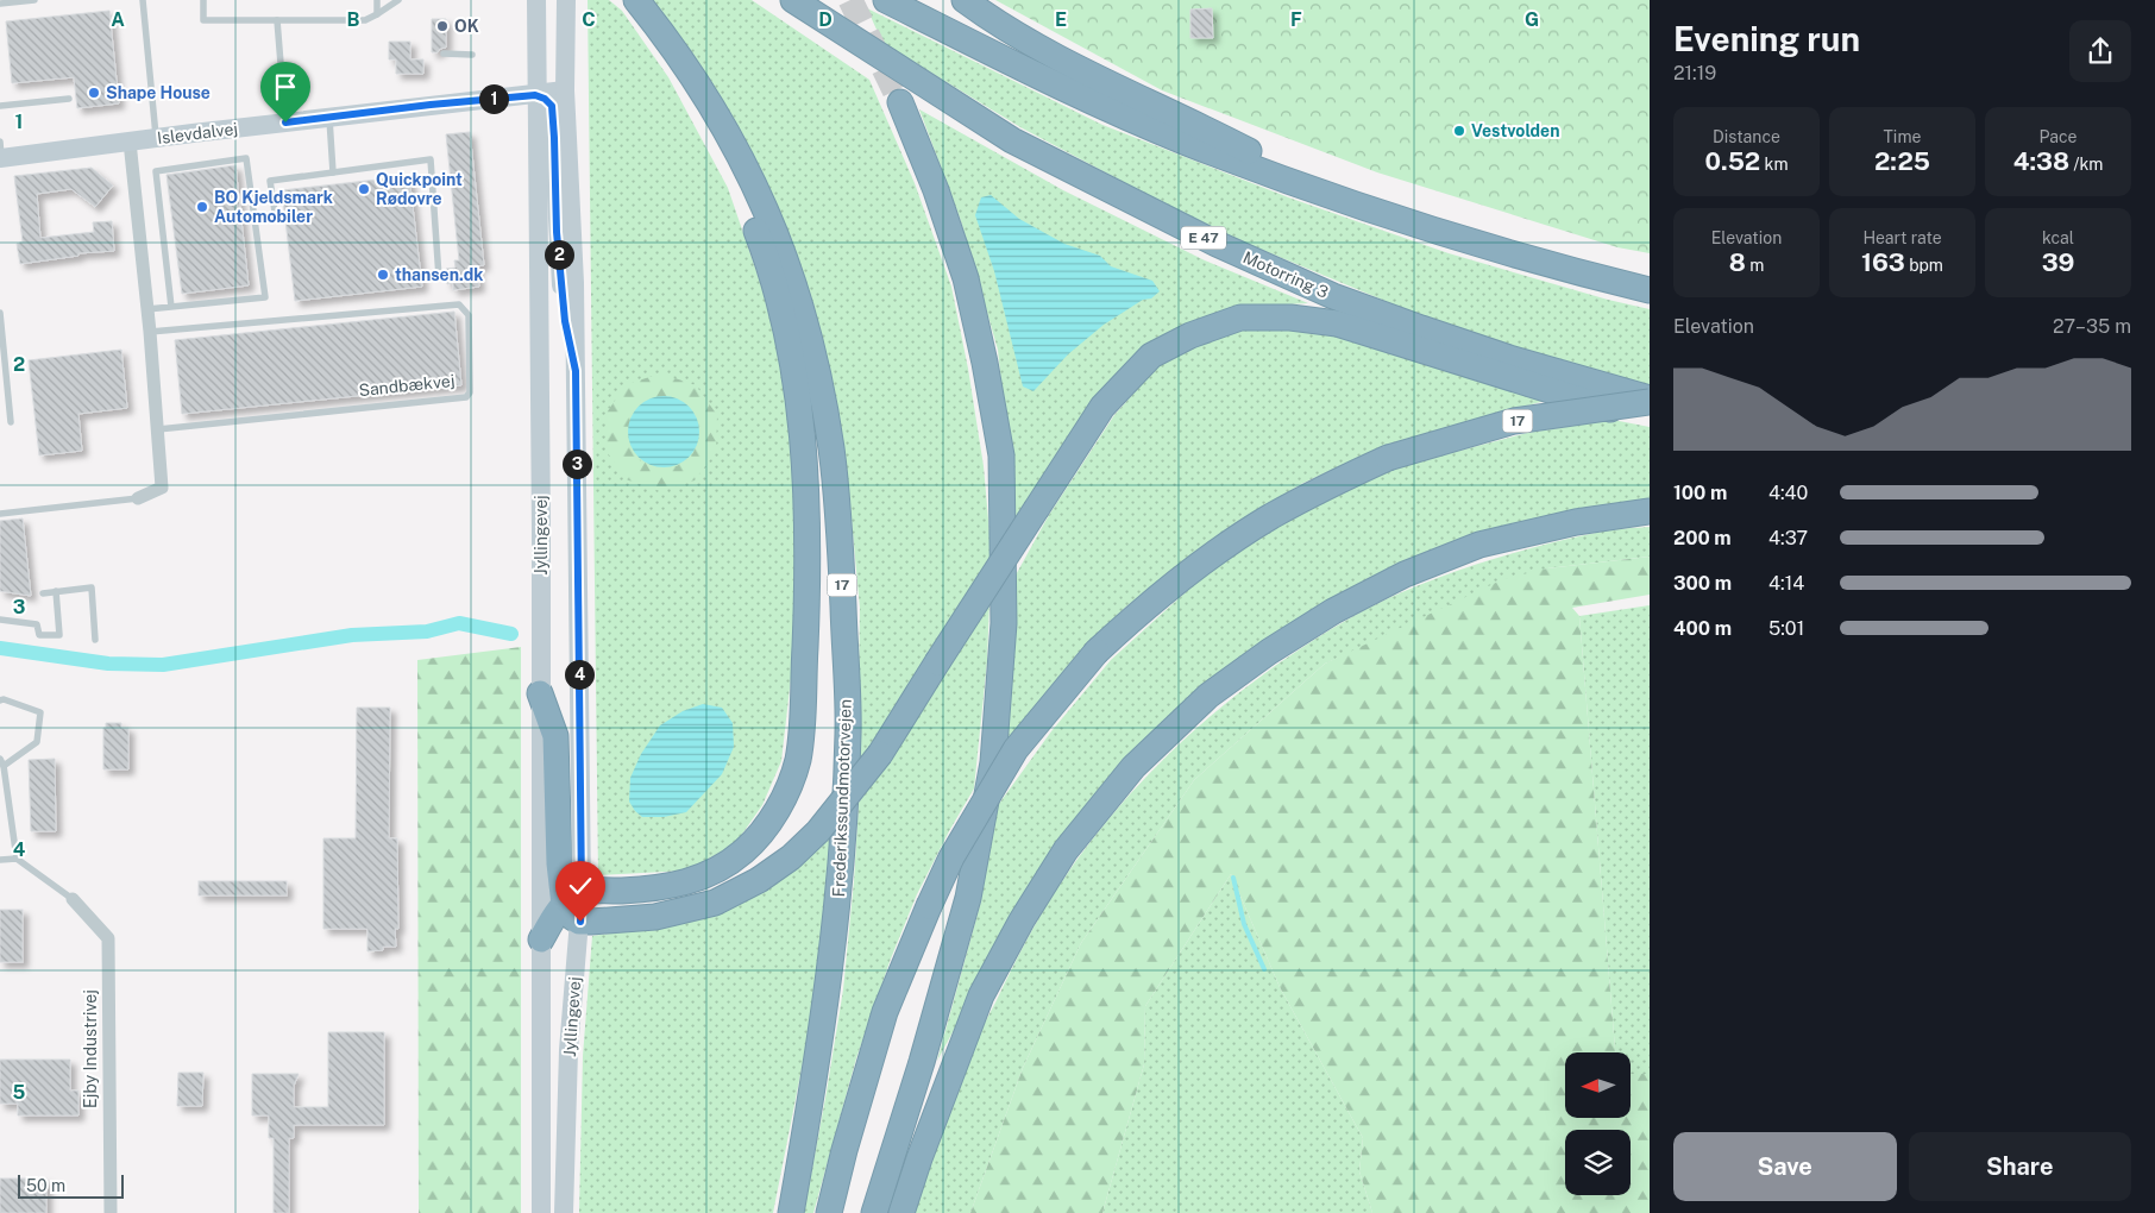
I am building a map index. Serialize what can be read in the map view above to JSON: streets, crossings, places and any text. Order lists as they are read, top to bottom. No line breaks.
{"streets":{"highway":["E 47","Motorring 3","17","Frederikssundmotorvejen"],"street":["Islevdalvej","Jyllingevej","Ejby Industrivej"],"lane":["Sandbækvej"]},"crossings":[["Islevdalvej","Jyllingevej"],["Motorring 3","17"]],"places":["OK","Shape House","Vestvolden","Quickpoint Rødovre","BO Kjeldsmark Automobiler","thansen.dk"],"scale_bar":"50 m","north":"left","page":{"heading":["Evening run","21:19"],"pins":["1","2","3","4"],"stats":[["Distance","0.52 km"],["Time","2:25"],["Pace","4:38 /km"],["Elevation","8 m"],["Heart rate","163 bpm"],["kcal","39"]],"chart":["Elevation","27–35 m"],"list":[{"name":"100 m","note":"4:40"},{"name":"200 m","note":"4:37"},{"name":"300 m","note":"4:14"},{"name":"400 m","note":"5:01"}],"buttons":["Save","Share"],"scale":"50 m"},"grid":{"columns":["A","B","C","D","E","F","G"],"rows":["1","2","3","4","5"]}}
